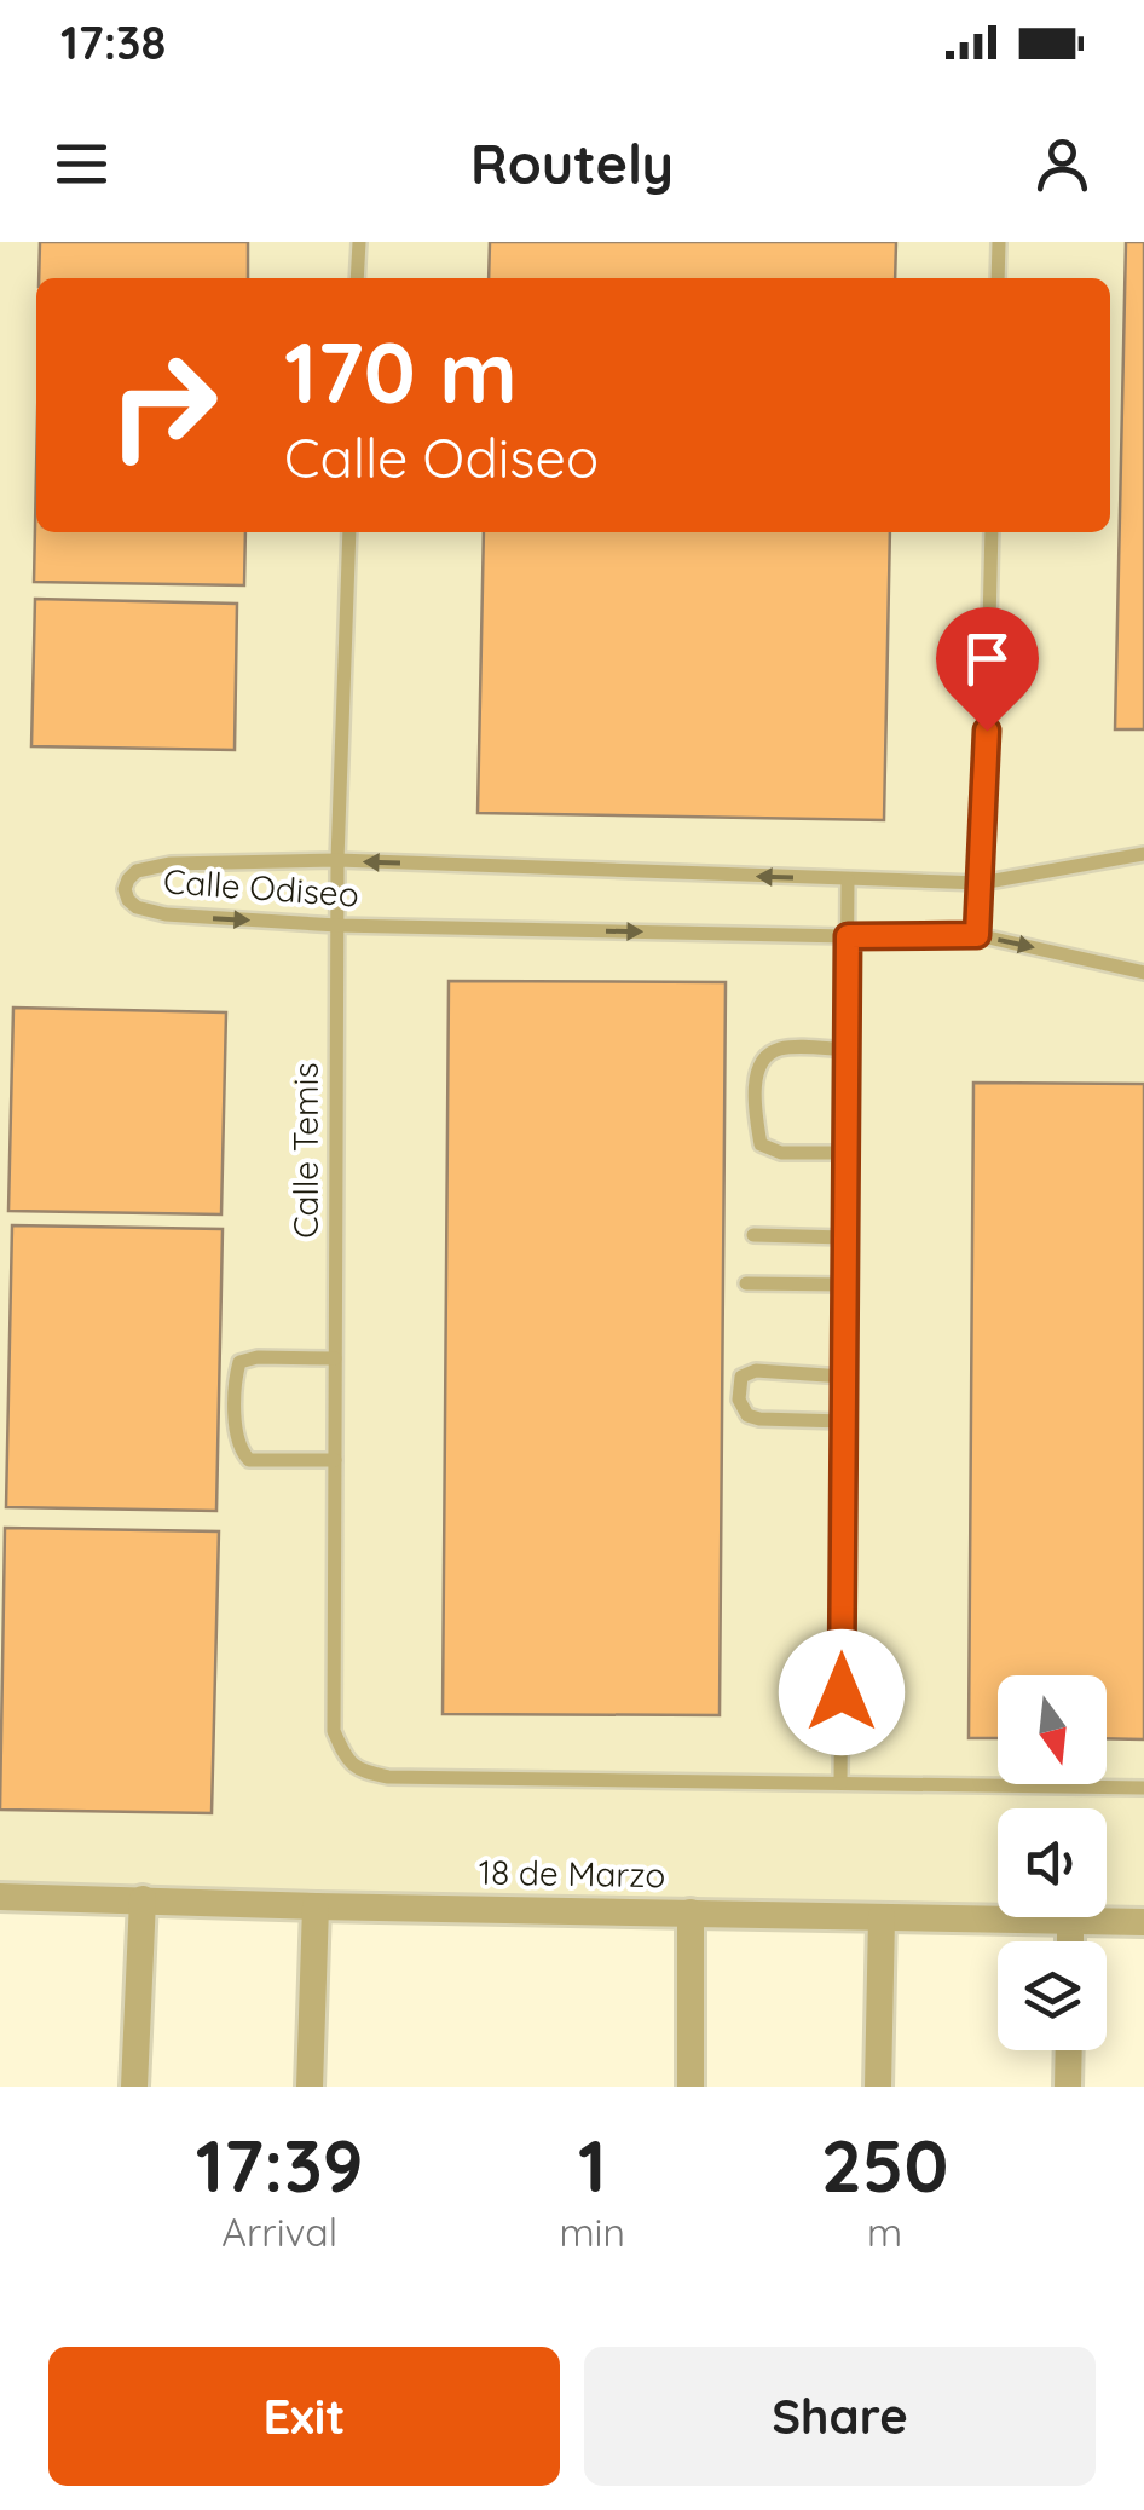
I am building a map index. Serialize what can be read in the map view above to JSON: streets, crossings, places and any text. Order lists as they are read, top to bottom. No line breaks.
{"streets":{"street":["18 de Marzo"],"lane":["Calle Odiseo","Calle Temis"]},"crossings":[["Calle Odiseo","Calle Temis"]],"north":"bottom","page":{"status":"17:38","header":"Routely","turn":["170 m","Calle Odiseo"],"eta":["17:39","Arrival","1","min","250","m"],"buttons":["Exit","Share"]}}
